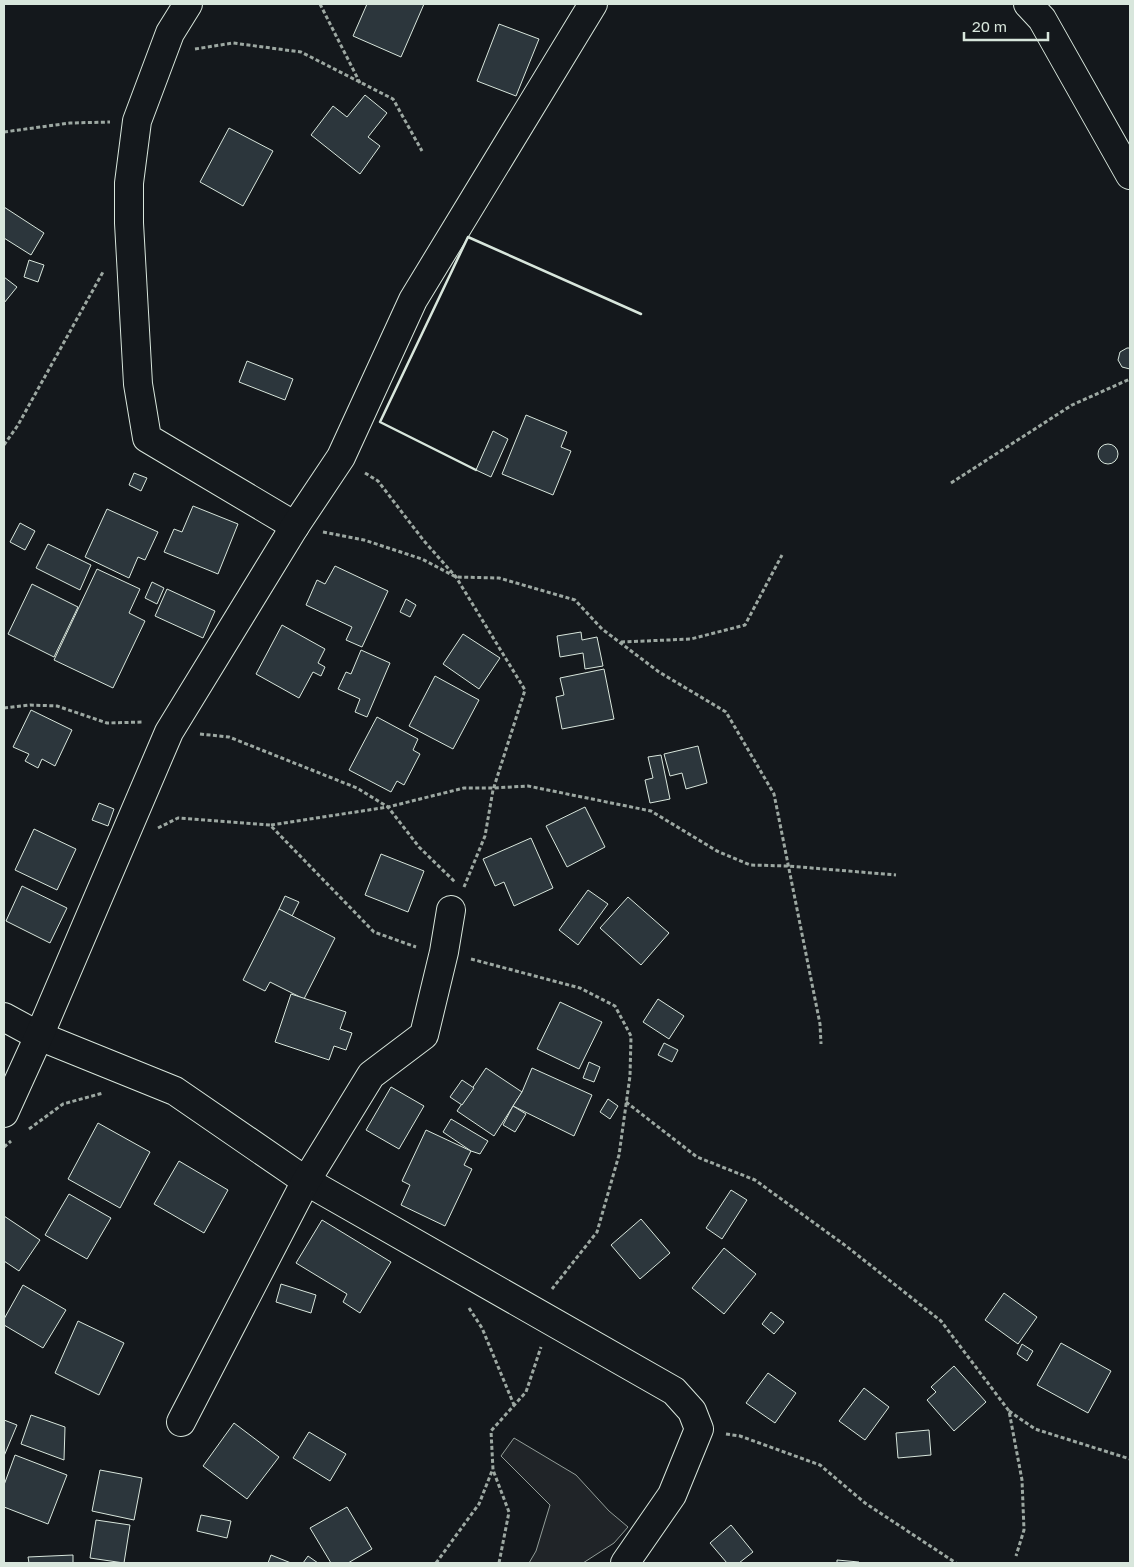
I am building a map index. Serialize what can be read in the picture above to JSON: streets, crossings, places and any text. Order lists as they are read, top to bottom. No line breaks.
{"scale_bar":"20 m"}
